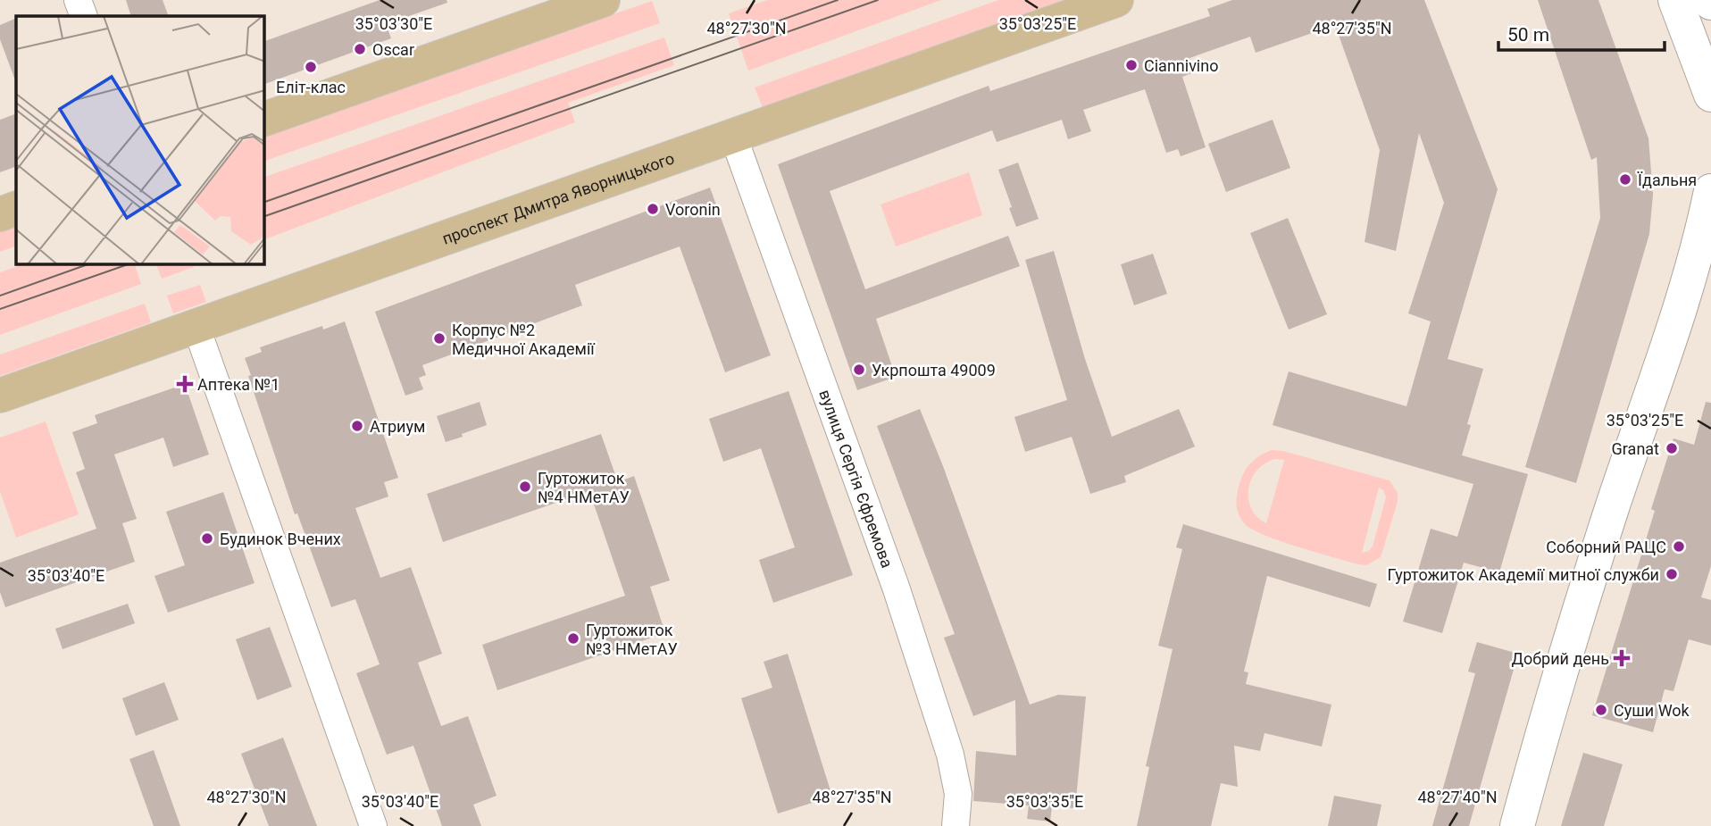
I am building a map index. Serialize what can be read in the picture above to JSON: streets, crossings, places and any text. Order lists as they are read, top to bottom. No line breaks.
{"streets":{"main road":["проспект Дмитра Яворницького"],"street":["вулиця Сергія Єфремова"]},"crossings":[["проспект Дмитра Яворницького","вулиця Сергія Єфремова"]],"places":{"other":["Oscar","Ciannivino","Еліт-клас","Їдальня","Voronin","Корпус №2 Медичної Академії","Укрпошта 49009","Атриум","Granat","Гуртожиток №4 НМетАУ","Будинок Вчених","Соборний РАЦС","Гуртожиток Академії митної служби","Гуртожиток №3 НМетАУ","Суши Wok"],"health":["Аптека №1","Добрий день"]},"scale_bar":"50 m","coordinates":["35°03'30\"E","35°03'25\"E","48°27'30\"N","48°27'35\"N","35°03'40\"E","48°27'40\"N","35°03'35\"E"]}
